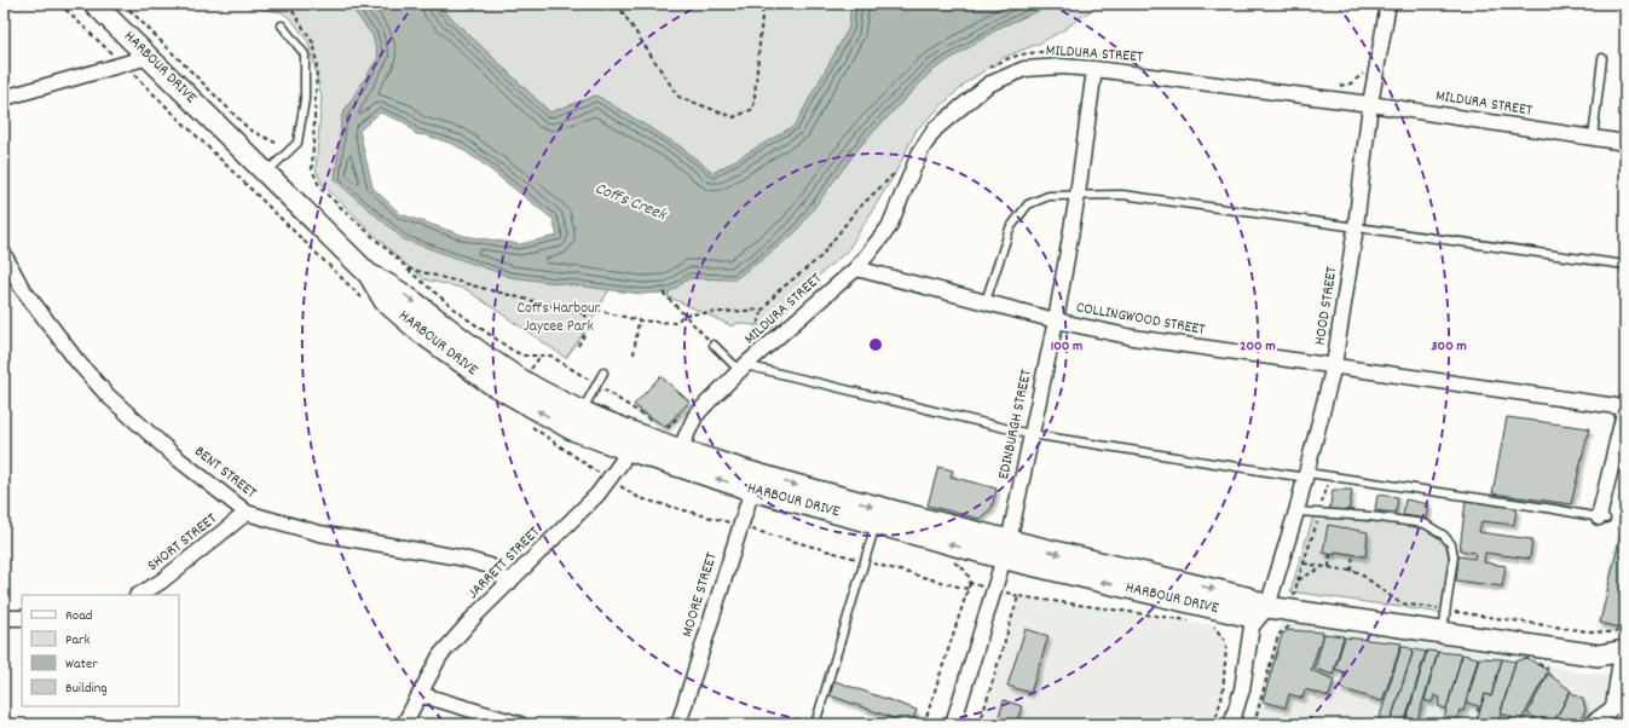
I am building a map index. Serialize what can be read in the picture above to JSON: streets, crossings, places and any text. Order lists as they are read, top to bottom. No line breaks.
{"streets":{"street":["MILDURA STREET","HARBOUR DRIVE","HOOD STREET","COLLINGWOOD STREET","EDINBURGH STREET","BENT STREET","SHORT STREET","JARRETT STREET","MOORE STREET"]},"crossings":[["MILDURA STREET","HARBOUR DRIVE"],["MILDURA STREET","HOOD STREET"],["MILDURA STREET","COLLINGWOOD STREET"],["MILDURA STREET","EDINBURGH STREET"],["HARBOUR DRIVE","HOOD STREET"],["HARBOUR DRIVE","EDINBURGH STREET"],["HARBOUR DRIVE","JARRETT STREET"],["HARBOUR DRIVE","MOORE STREET"],["HOOD STREET","COLLINGWOOD STREET"],["COLLINGWOOD STREET","EDINBURGH STREET"],["BENT STREET","SHORT STREET"],["BENT STREET","JARRETT STREET"]],"water":["Coffs Creek"],"parks":["Coffs Harbour Jaycee Park"],"legend":["Road","Park","Water","Building"],"rings":["100 m","200 m","300 m"]}
